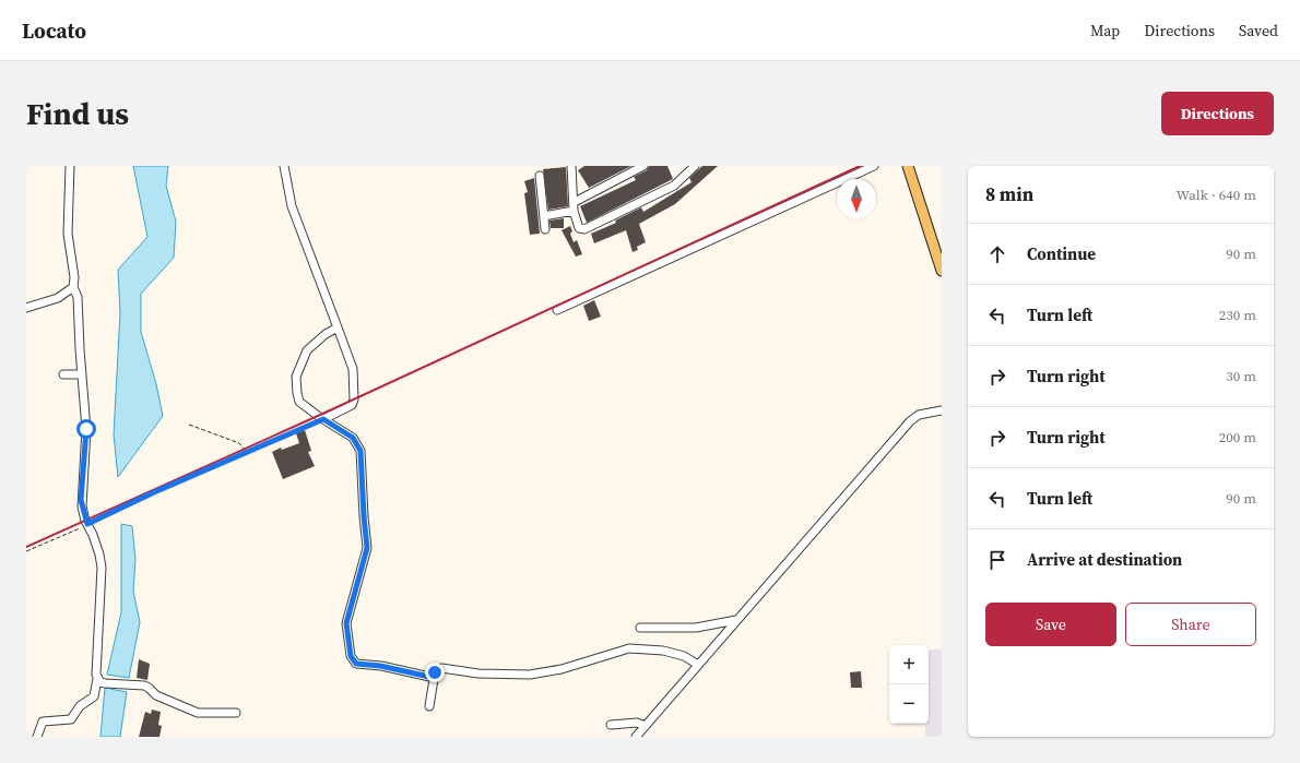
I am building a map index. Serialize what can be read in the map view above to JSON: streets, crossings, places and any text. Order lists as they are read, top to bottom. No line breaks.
{"north":"bottom","page":{"header":"Locato","nav":["Map","Directions","Saved"],"buttons":["Directions",["Save","Share"]],"title":"Find us","heading":["8 min","Walk · 640 m"],"list":[["Continue","90 m"],["Turn left","230 m"],["Turn right","30 m"],["Turn right","200 m"],["Turn left","90 m"],"Arrive at destination"],"map_buttons":["+","−"]}}
